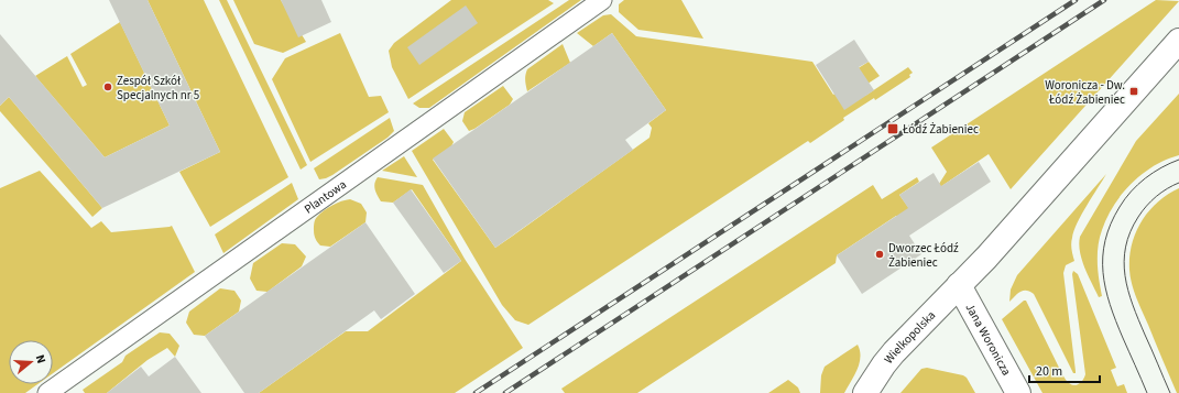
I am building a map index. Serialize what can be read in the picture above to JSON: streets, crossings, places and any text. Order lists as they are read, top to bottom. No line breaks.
{"streets":{"street":["Plantowa","Wielkopolska","Jana Woronicza"]},"crossings":[["Wielkopolska","Jana Woronicza"]],"places":{"other":["Zespół Szkół Specjalnych nr 5","Dworzec Łódź Żabieniec"],"transit":["Woronicza - Dw. Łódź Żabieniec","Łódź Żabieniec"]},"scale_bar":"20 m","north":"right"}
